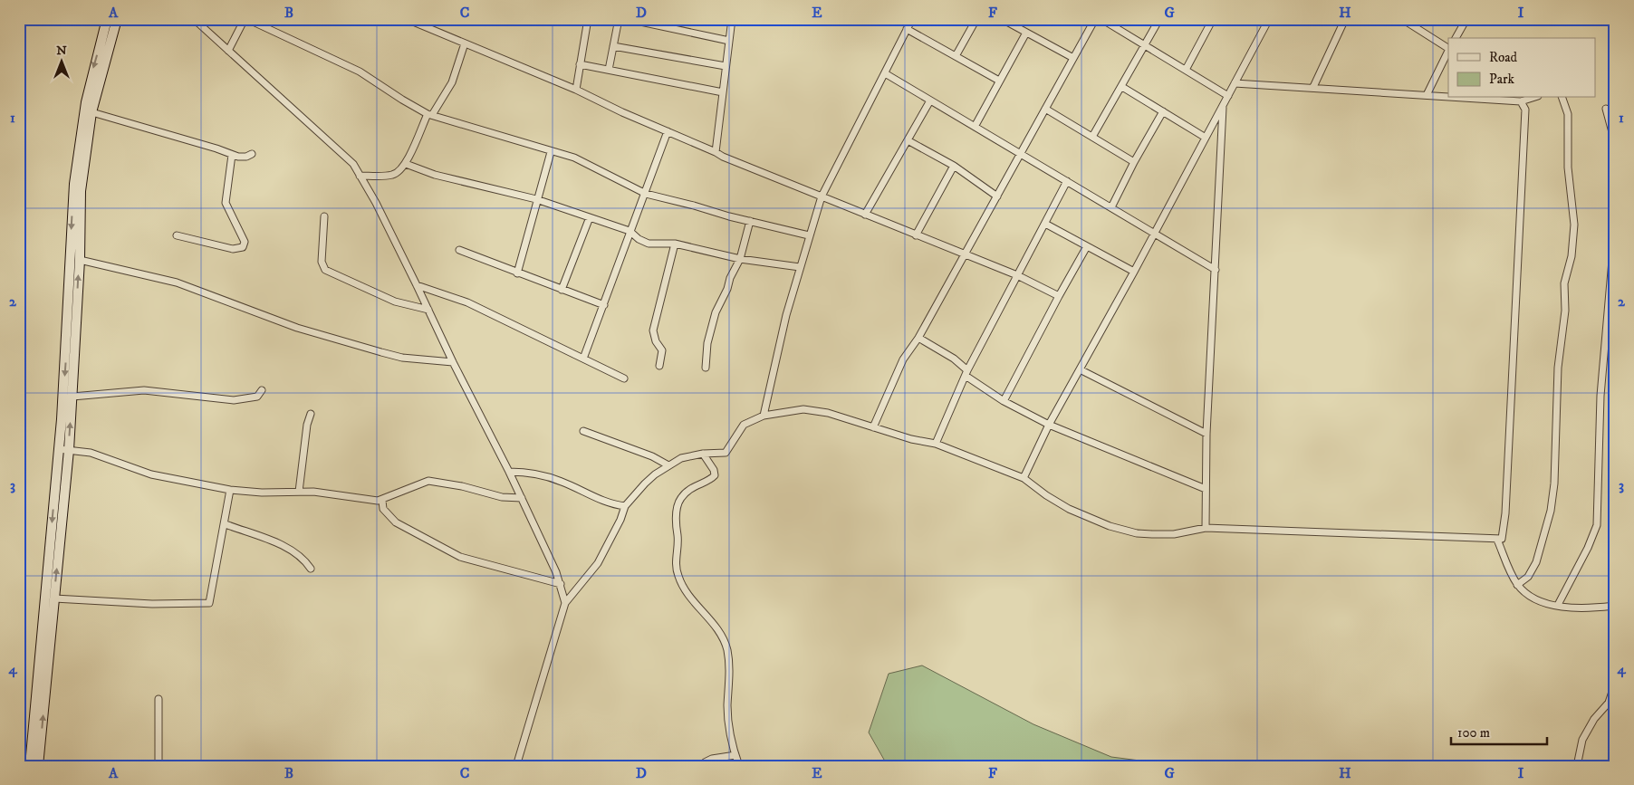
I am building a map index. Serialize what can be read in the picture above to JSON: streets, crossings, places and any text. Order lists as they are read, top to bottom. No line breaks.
{"legend":["Road","Park"],"scale_bar":"100 m","north":"top","grid":{"columns":["A","B","C","D","E","F","G","H","I"],"rows":["1","2","3","4"]}}
